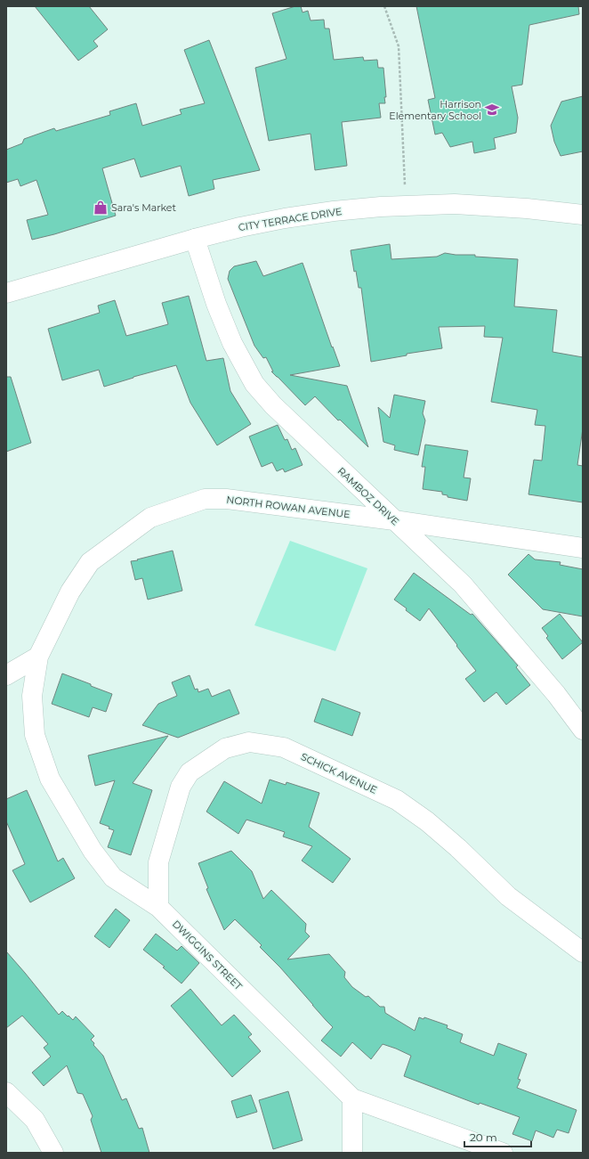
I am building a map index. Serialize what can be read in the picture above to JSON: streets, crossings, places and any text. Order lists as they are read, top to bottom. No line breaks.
{"streets":{"street":["CITY TERRACE DRIVE","RAMBOZ DRIVE","NORTH ROWAN AVENUE","SCHICK AVENUE","DWIGGINS STREET"]},"crossings":[["CITY TERRACE DRIVE","RAMBOZ DRIVE"],["RAMBOZ DRIVE","NORTH ROWAN AVENUE"],["NORTH ROWAN AVENUE","DWIGGINS STREET"],["SCHICK AVENUE","DWIGGINS STREET"]],"places":{"school or university":["Harrison Elementary School"],"shop":["Sara's Market"]},"scale_bar":"20 m"}
